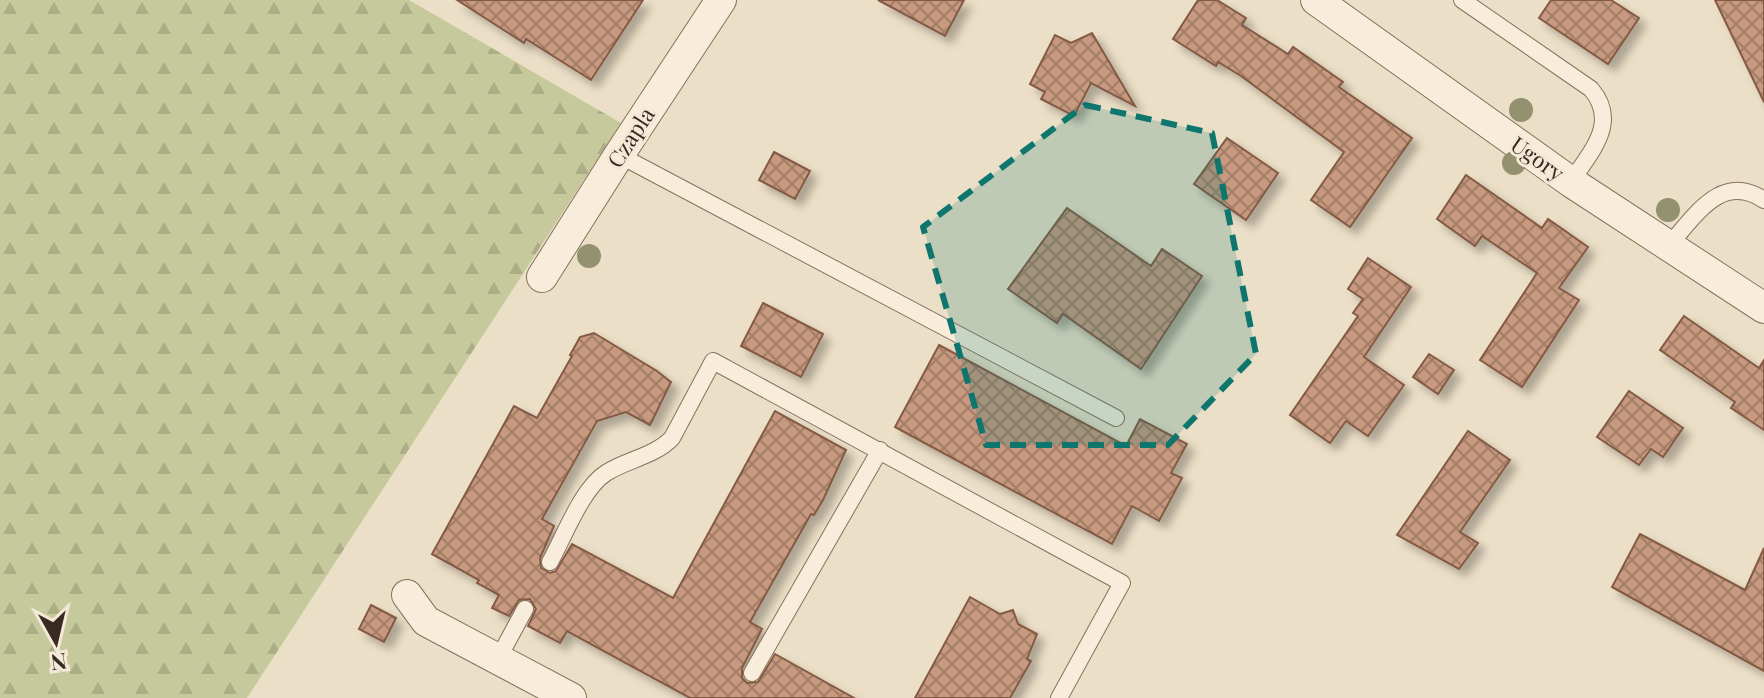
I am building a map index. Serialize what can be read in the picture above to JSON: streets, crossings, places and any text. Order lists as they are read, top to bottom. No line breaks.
{"streets":{"street":["Czapla","Ugory"]},"north":"bottom"}
